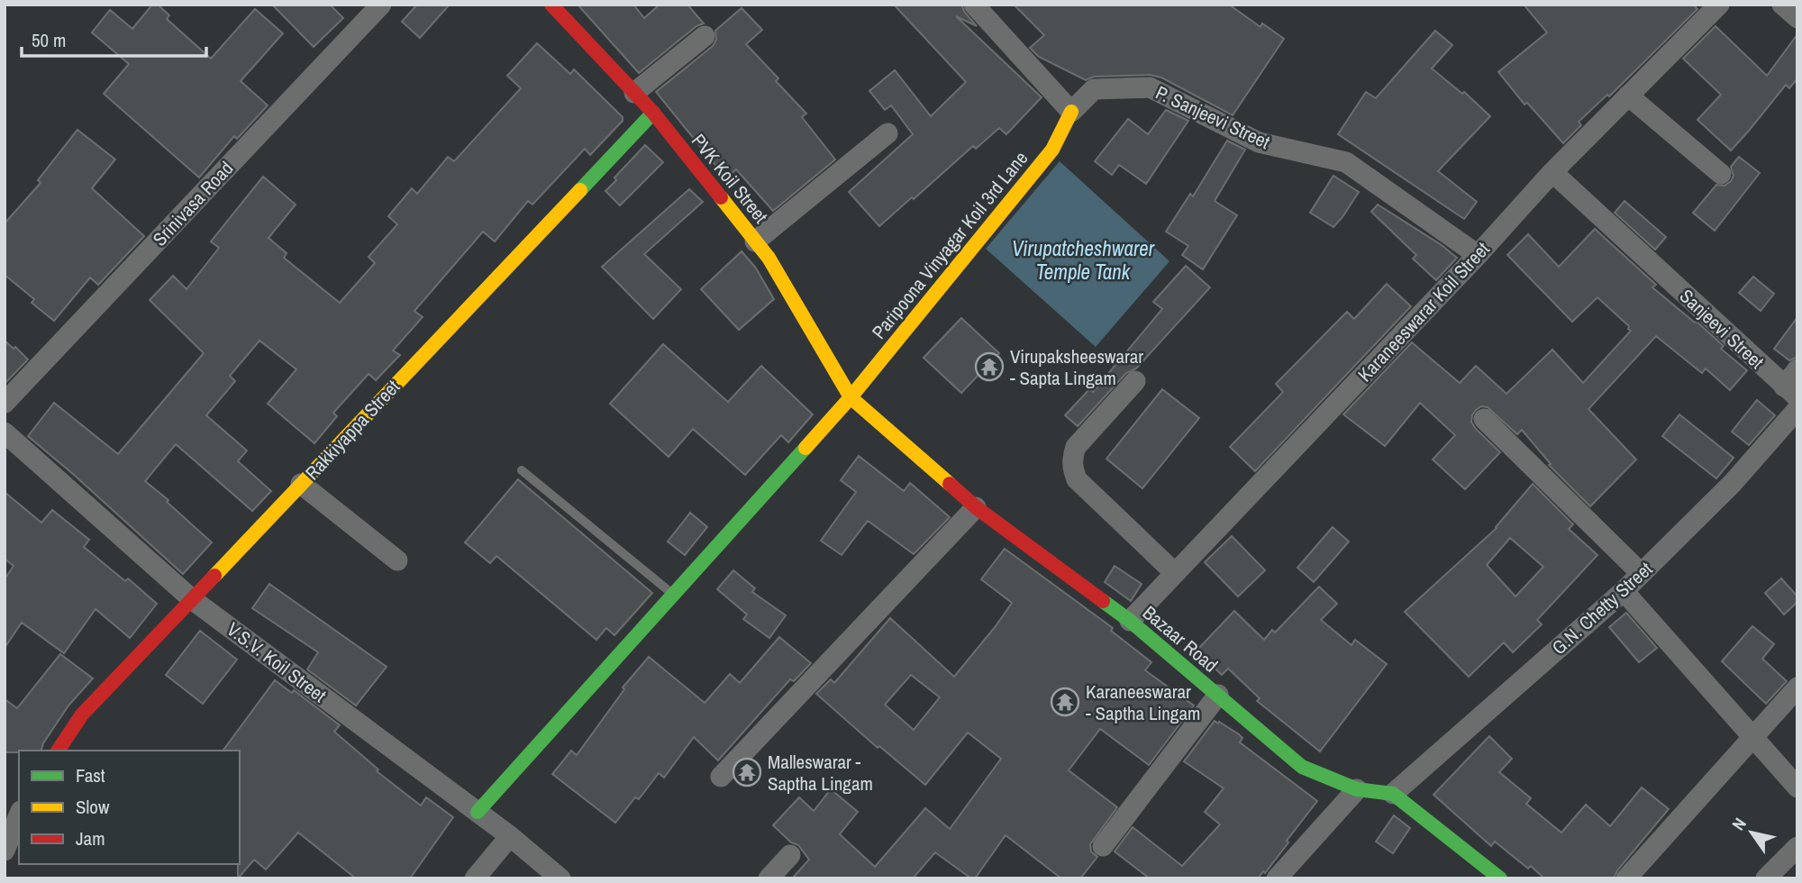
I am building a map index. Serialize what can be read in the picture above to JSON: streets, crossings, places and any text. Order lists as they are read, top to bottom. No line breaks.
{"streets":{"street":["P. Sanjeevi Street","PVK Koil Street","Srinivasa Road","Paripoona Vinyagar Koil 3rd Lane","Karaneeswarar Koil Street","Sanjeevi Street","Rakkiyappa Street","G.N. Chetty Street","Bazaar Road","V.S.V. Koil Street"]},"crossings":[["P. Sanjeevi Street","Paripoona Vinyagar Koil 3rd Lane"],["P. Sanjeevi Street","Karaneeswarar Koil Street"],["PVK Koil Street","Paripoona Vinyagar Koil 3rd Lane"],["PVK Koil Street","Rakkiyappa Street"],["PVK Koil Street","Bazaar Road"],["Paripoona Vinyagar Koil 3rd Lane","Bazaar Road"],["Paripoona Vinyagar Koil 3rd Lane","V.S.V. Koil Street"],["Karaneeswarar Koil Street","Sanjeevi Street"],["Karaneeswarar Koil Street","Bazaar Road"],["Rakkiyappa Street","V.S.V. Koil Street"],["G.N. Chetty Street","Bazaar Road"]],"water":["Virupatcheshwarer Temple Tank"],"places":{"temple":["Virupaksheeswarar - Sapta Lingam","Karaneeswarar - Saptha Lingam","Malleswarar - Saptha Lingam"]},"legend":["Fast","Slow","Jam"],"scale_bar":"50 m","north":"top left"}
